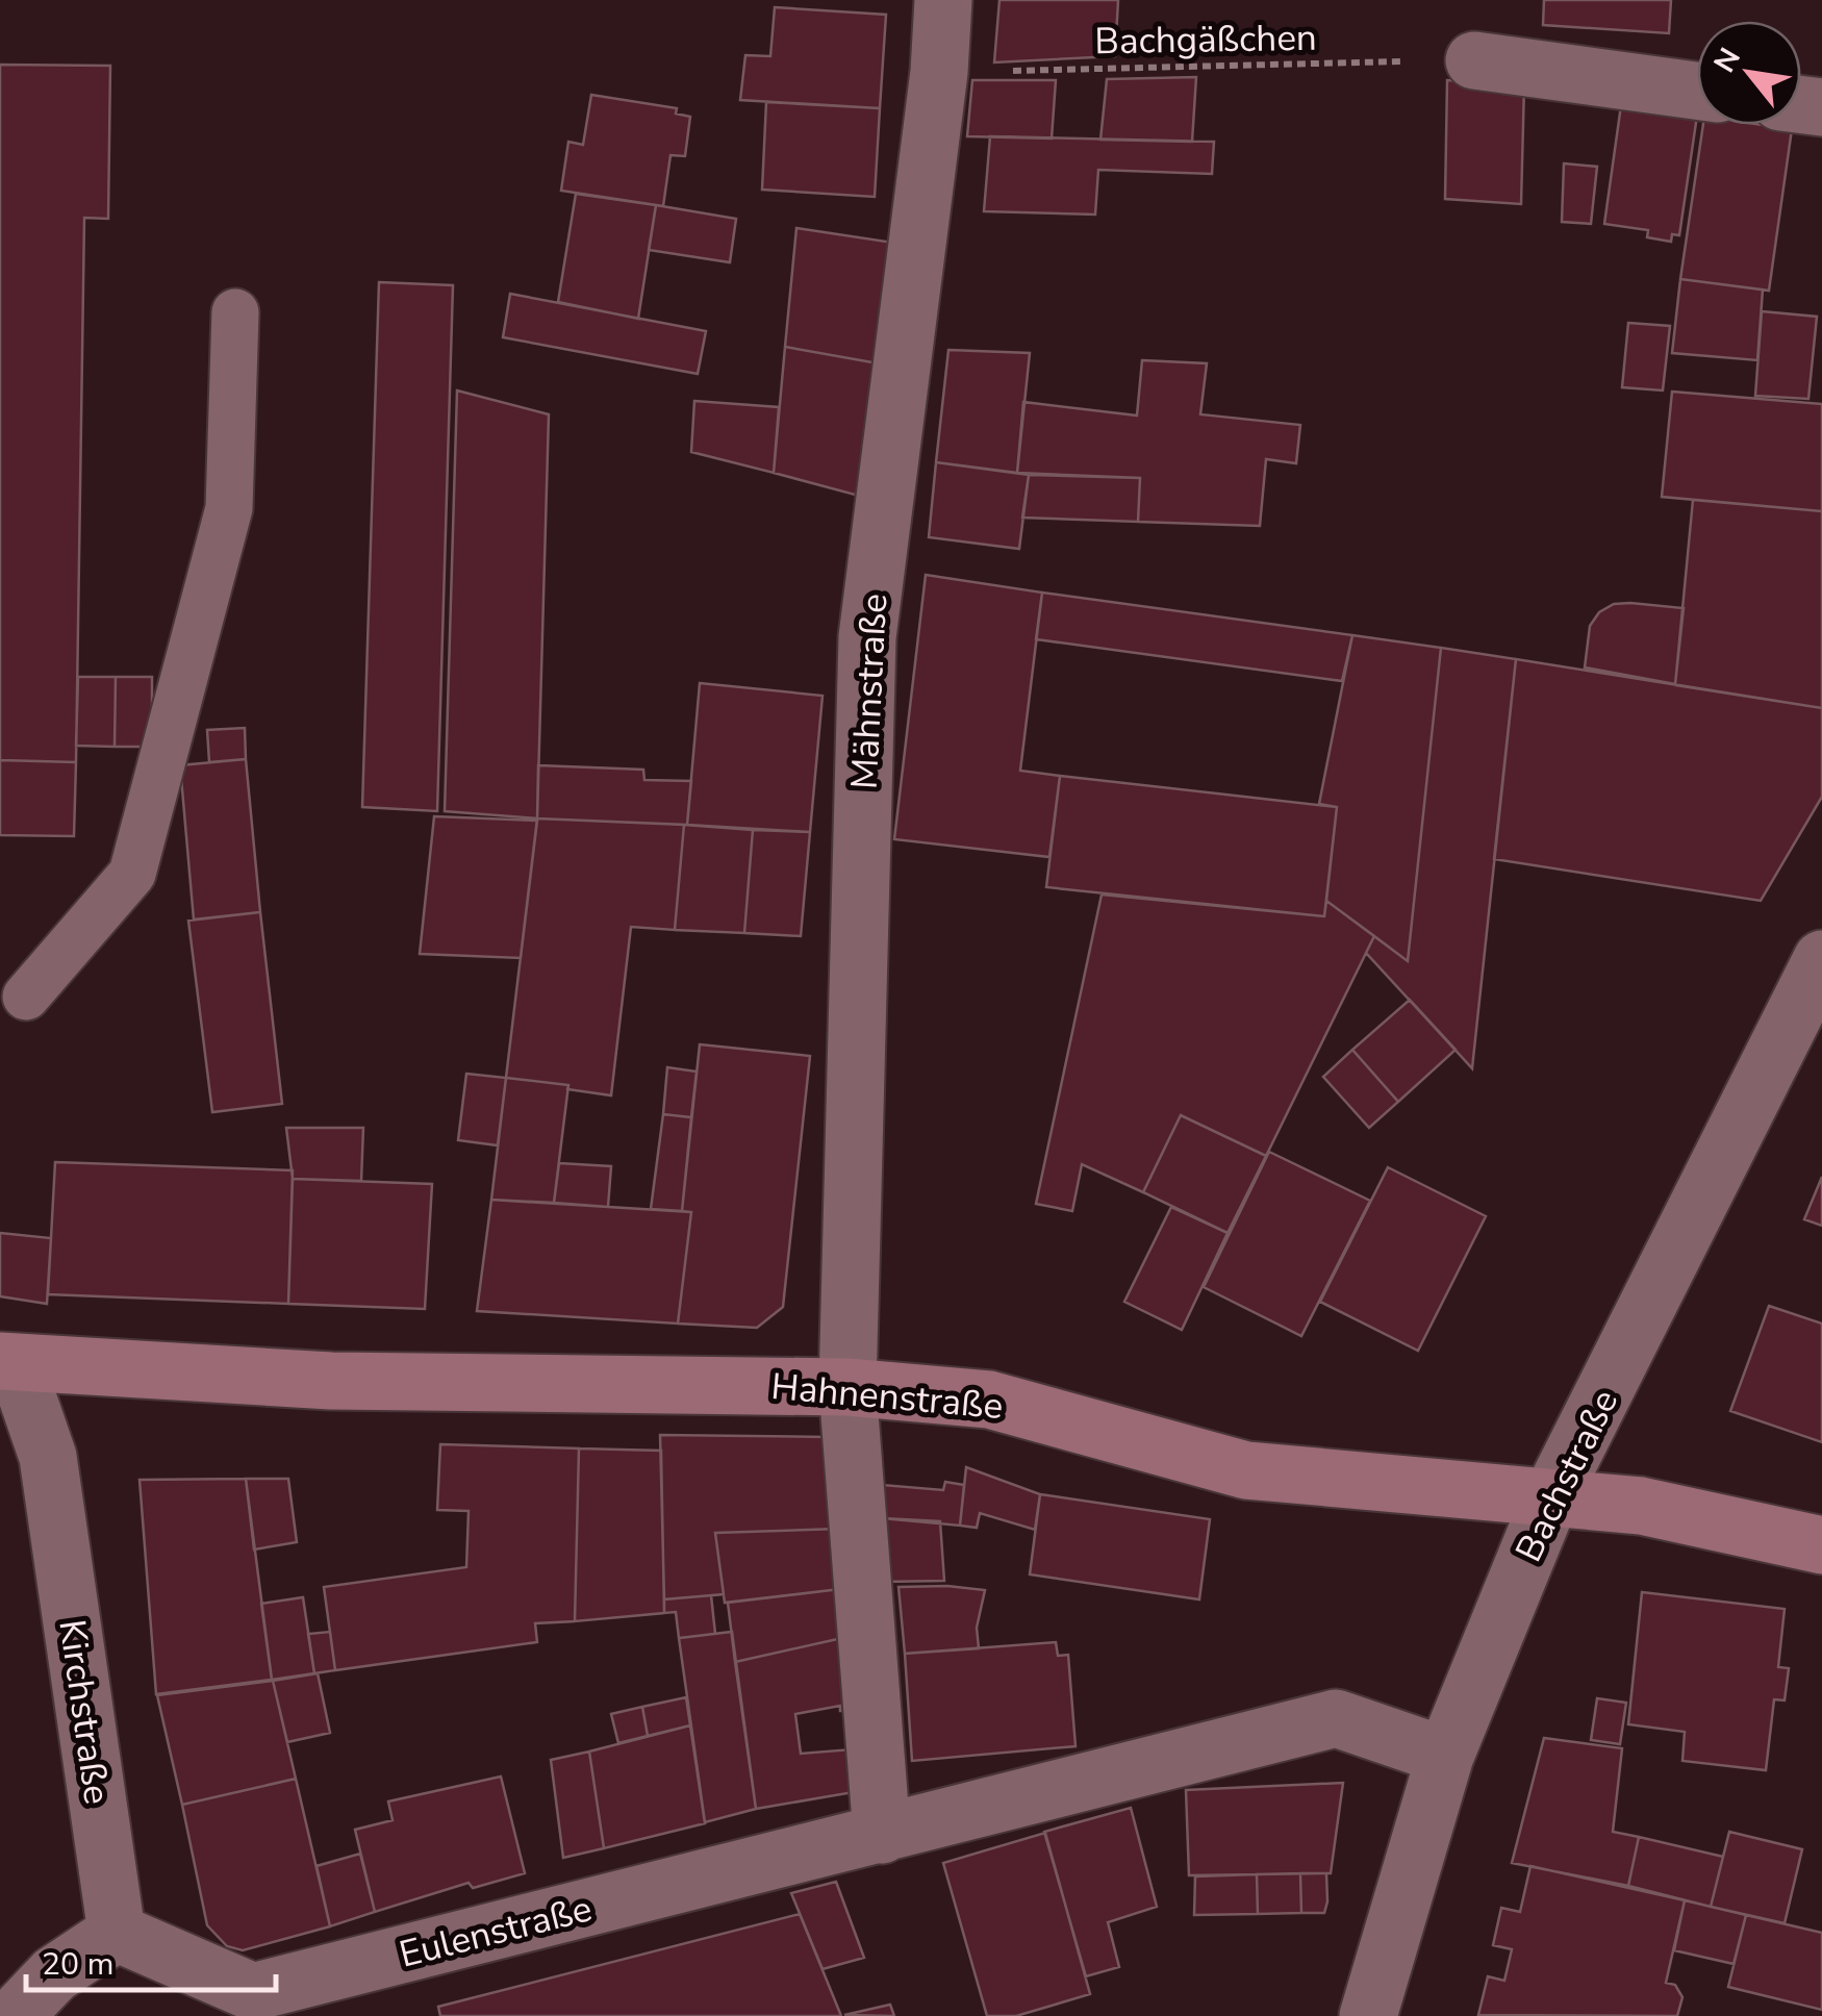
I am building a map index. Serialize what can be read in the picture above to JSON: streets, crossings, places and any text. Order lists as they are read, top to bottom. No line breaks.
{"streets":{"main road":["Hahnenstraße"],"street":["Mähnstraße","Bachstraße","Kirchstraße","Eulenstraße"],"path":["Bachgäßchen"]},"crossings":[["Bachgäßchen","Mähnstraße"],["Mähnstraße","Hahnenstraße"],["Hahnenstraße","Bachstraße"],["Hahnenstraße","Kirchstraße"],["Bachstraße","Eulenstraße"],["Kirchstraße","Eulenstraße"]],"scale_bar":"20 m","north":"top left"}
